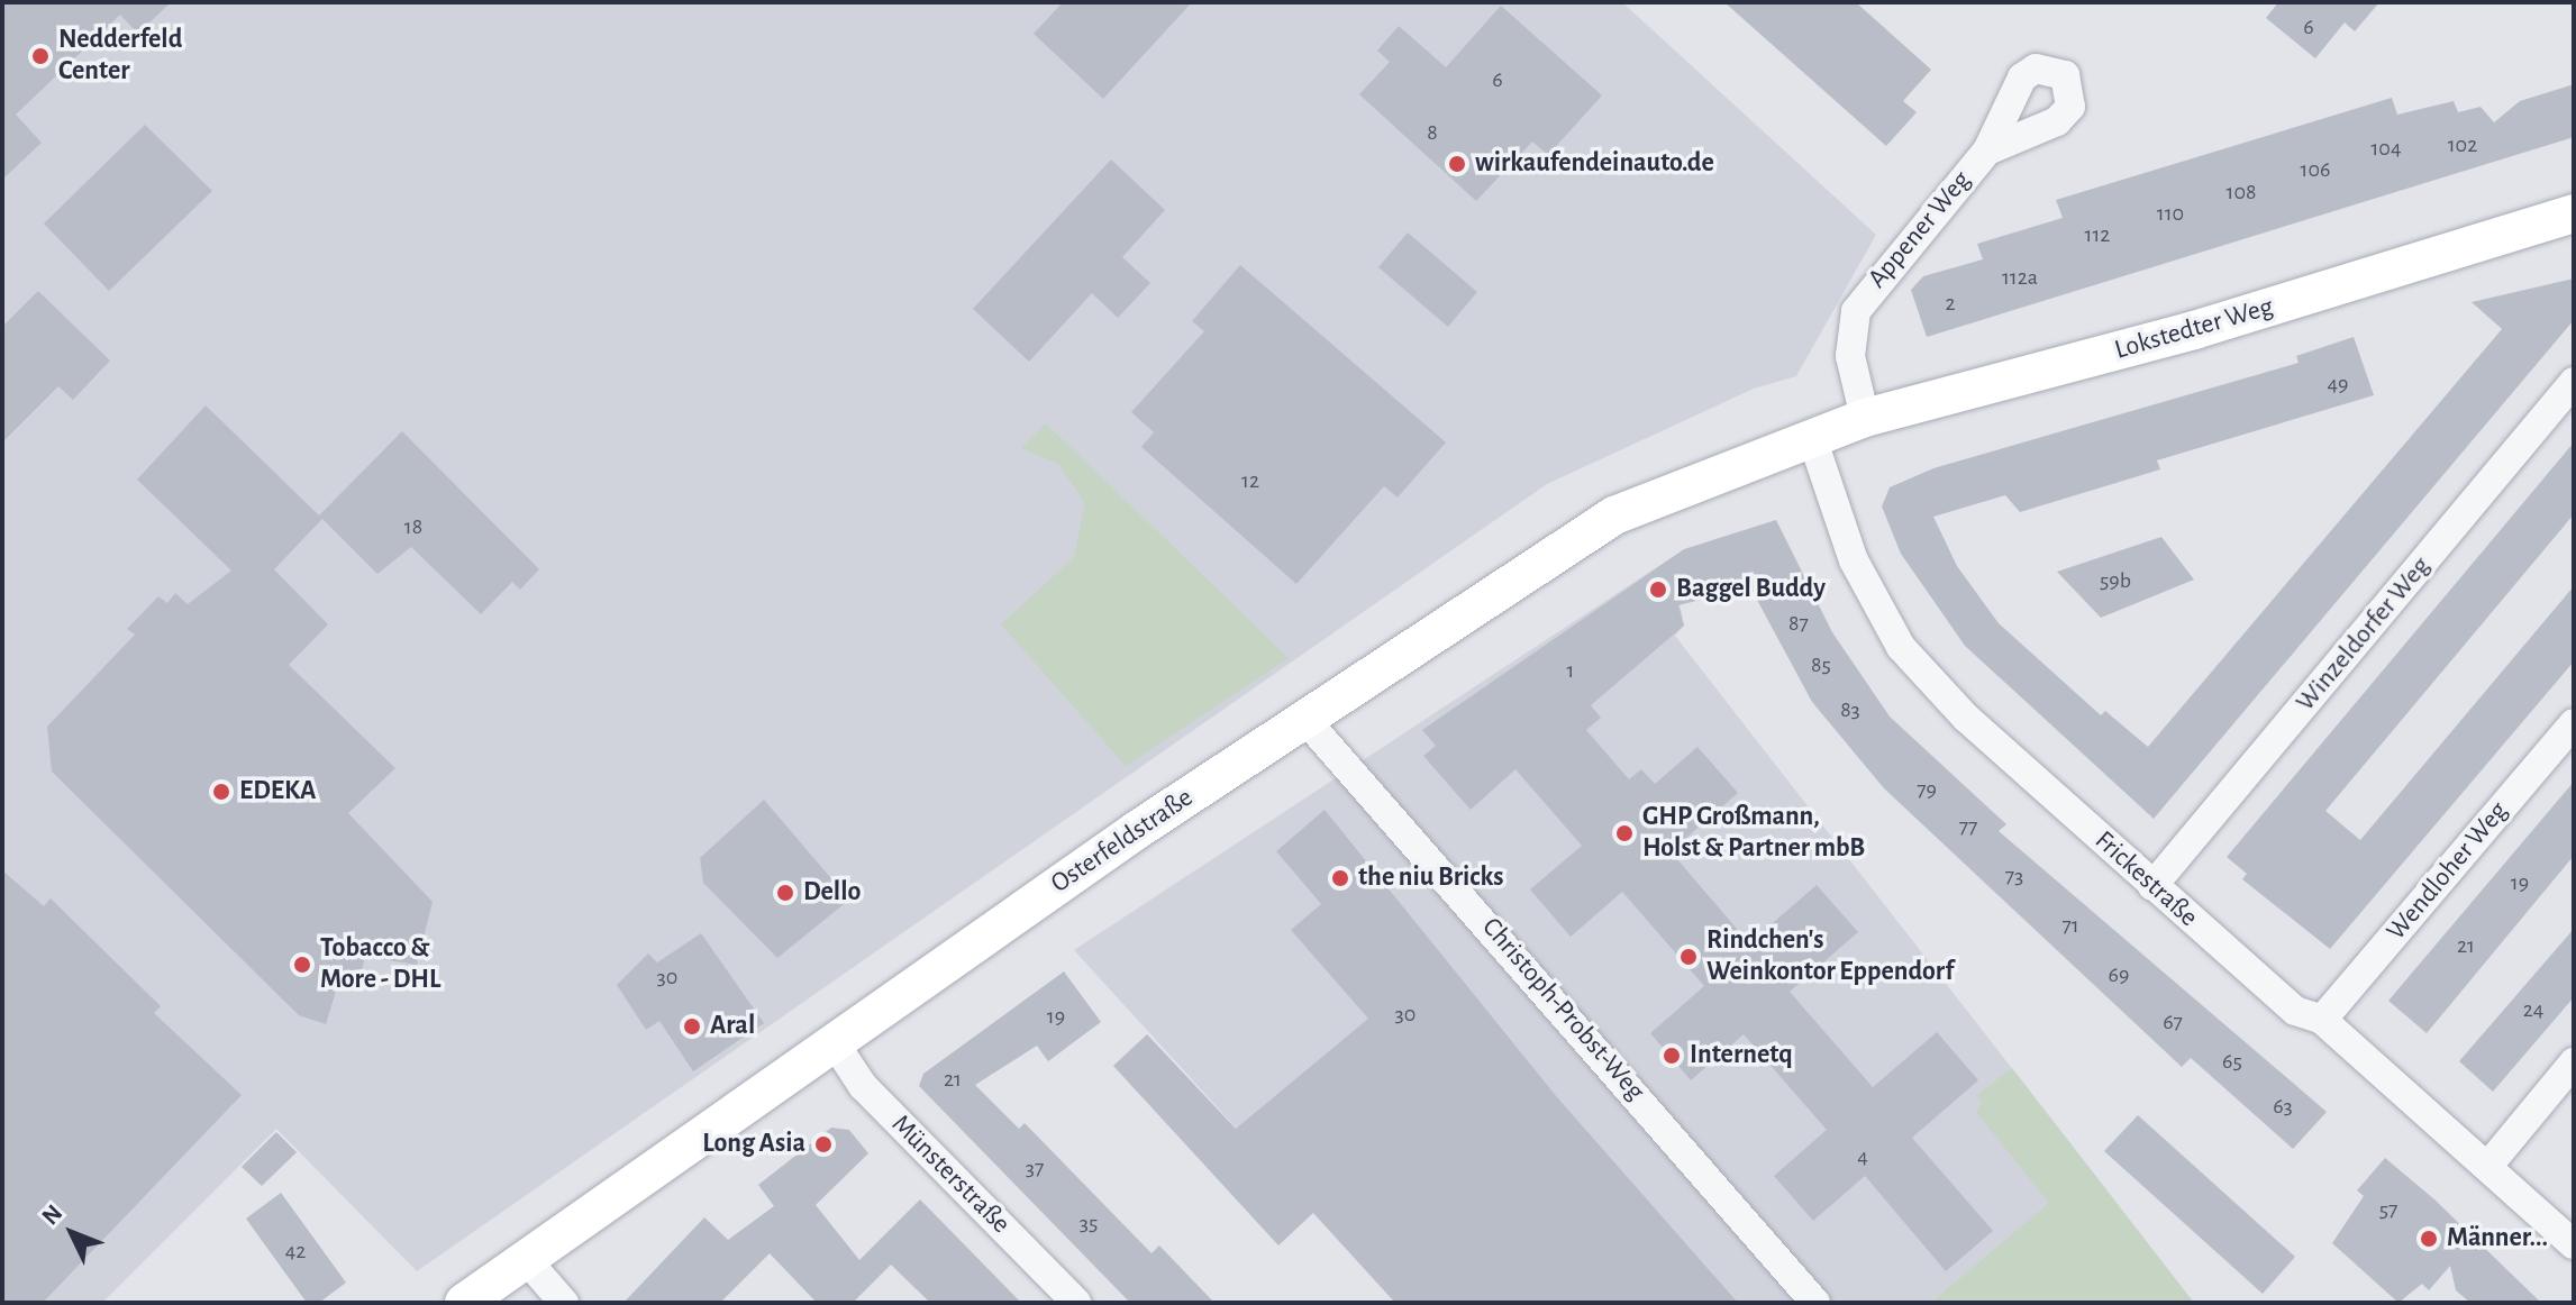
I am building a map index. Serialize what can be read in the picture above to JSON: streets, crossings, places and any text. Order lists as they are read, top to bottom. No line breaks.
{"streets":{"main road":["Lokstedter Weg","Osterfeldstraße"],"street":["Appener Weg","Winzeldorfer Weg","Wendloher Weg","Frickestraße","Christoph-Probst-Weg","Münsterstraße"]},"crossings":[["Appener Weg","Lokstedter Weg"],["Lokstedter Weg","Osterfeldstraße"],["Lokstedter Weg","Frickestraße"],["Winzeldorfer Weg","Frickestraße"],["Osterfeldstraße","Frickestraße"],["Osterfeldstraße","Christoph-Probst-Weg"],["Osterfeldstraße","Münsterstraße"],["Wendloher Weg","Frickestraße"]],"places":["Nedderfeld Center","wirkaufendeinauto.de","Baggel Buddy","EDEKA","GHP Großmann, Holst & Partner mbB","the niu Bricks","Dello","Rindchen's Weinkontor Eppendorf","Tobacco & More - DHL","Aral","Internetq","Long Asia","Männer..."],"house_numbers":["6","6","8","102","104","106","108","110","112","112a","2","49","12","18","59b","87","85","1","83","79","77","73","19","71","21","69","30","24","30","19","67","65","21","63","4","37","57","35","42"],"north":"top left"}
